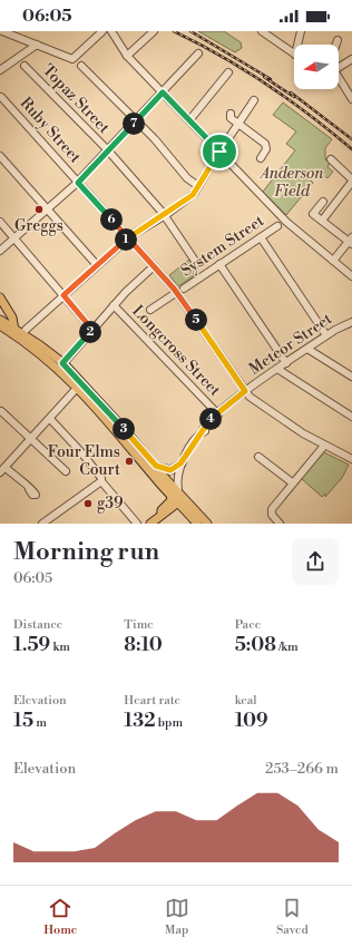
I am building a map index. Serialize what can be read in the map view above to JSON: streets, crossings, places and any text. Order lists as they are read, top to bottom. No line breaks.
{"streets":{"street":["Topaz Street","Ruby Street","System Street","Meteor Street","Longcross Street"]},"crossings":[["Ruby Street","System Street"],["Ruby Street","Meteor Street"],["Meteor Street","Longcross Street"]],"parks":["Anderson Field"],"places":["Greggs","Four Elms Court","g39"],"north":"left","page":{"status":"06:05","pins":["7","6","1","5","2","4","3"],"heading":["Morning run","06:05"],"stats":[["Distance","1.59 km"],["Time","8:10"],["Pace","5:08 /km"],["Elevation","15 m"],["Heart rate","132 bpm"],["kcal","109"]],"chart":["Elevation","253–266 m"],"tabs":["Home","Map","Saved"]}}
